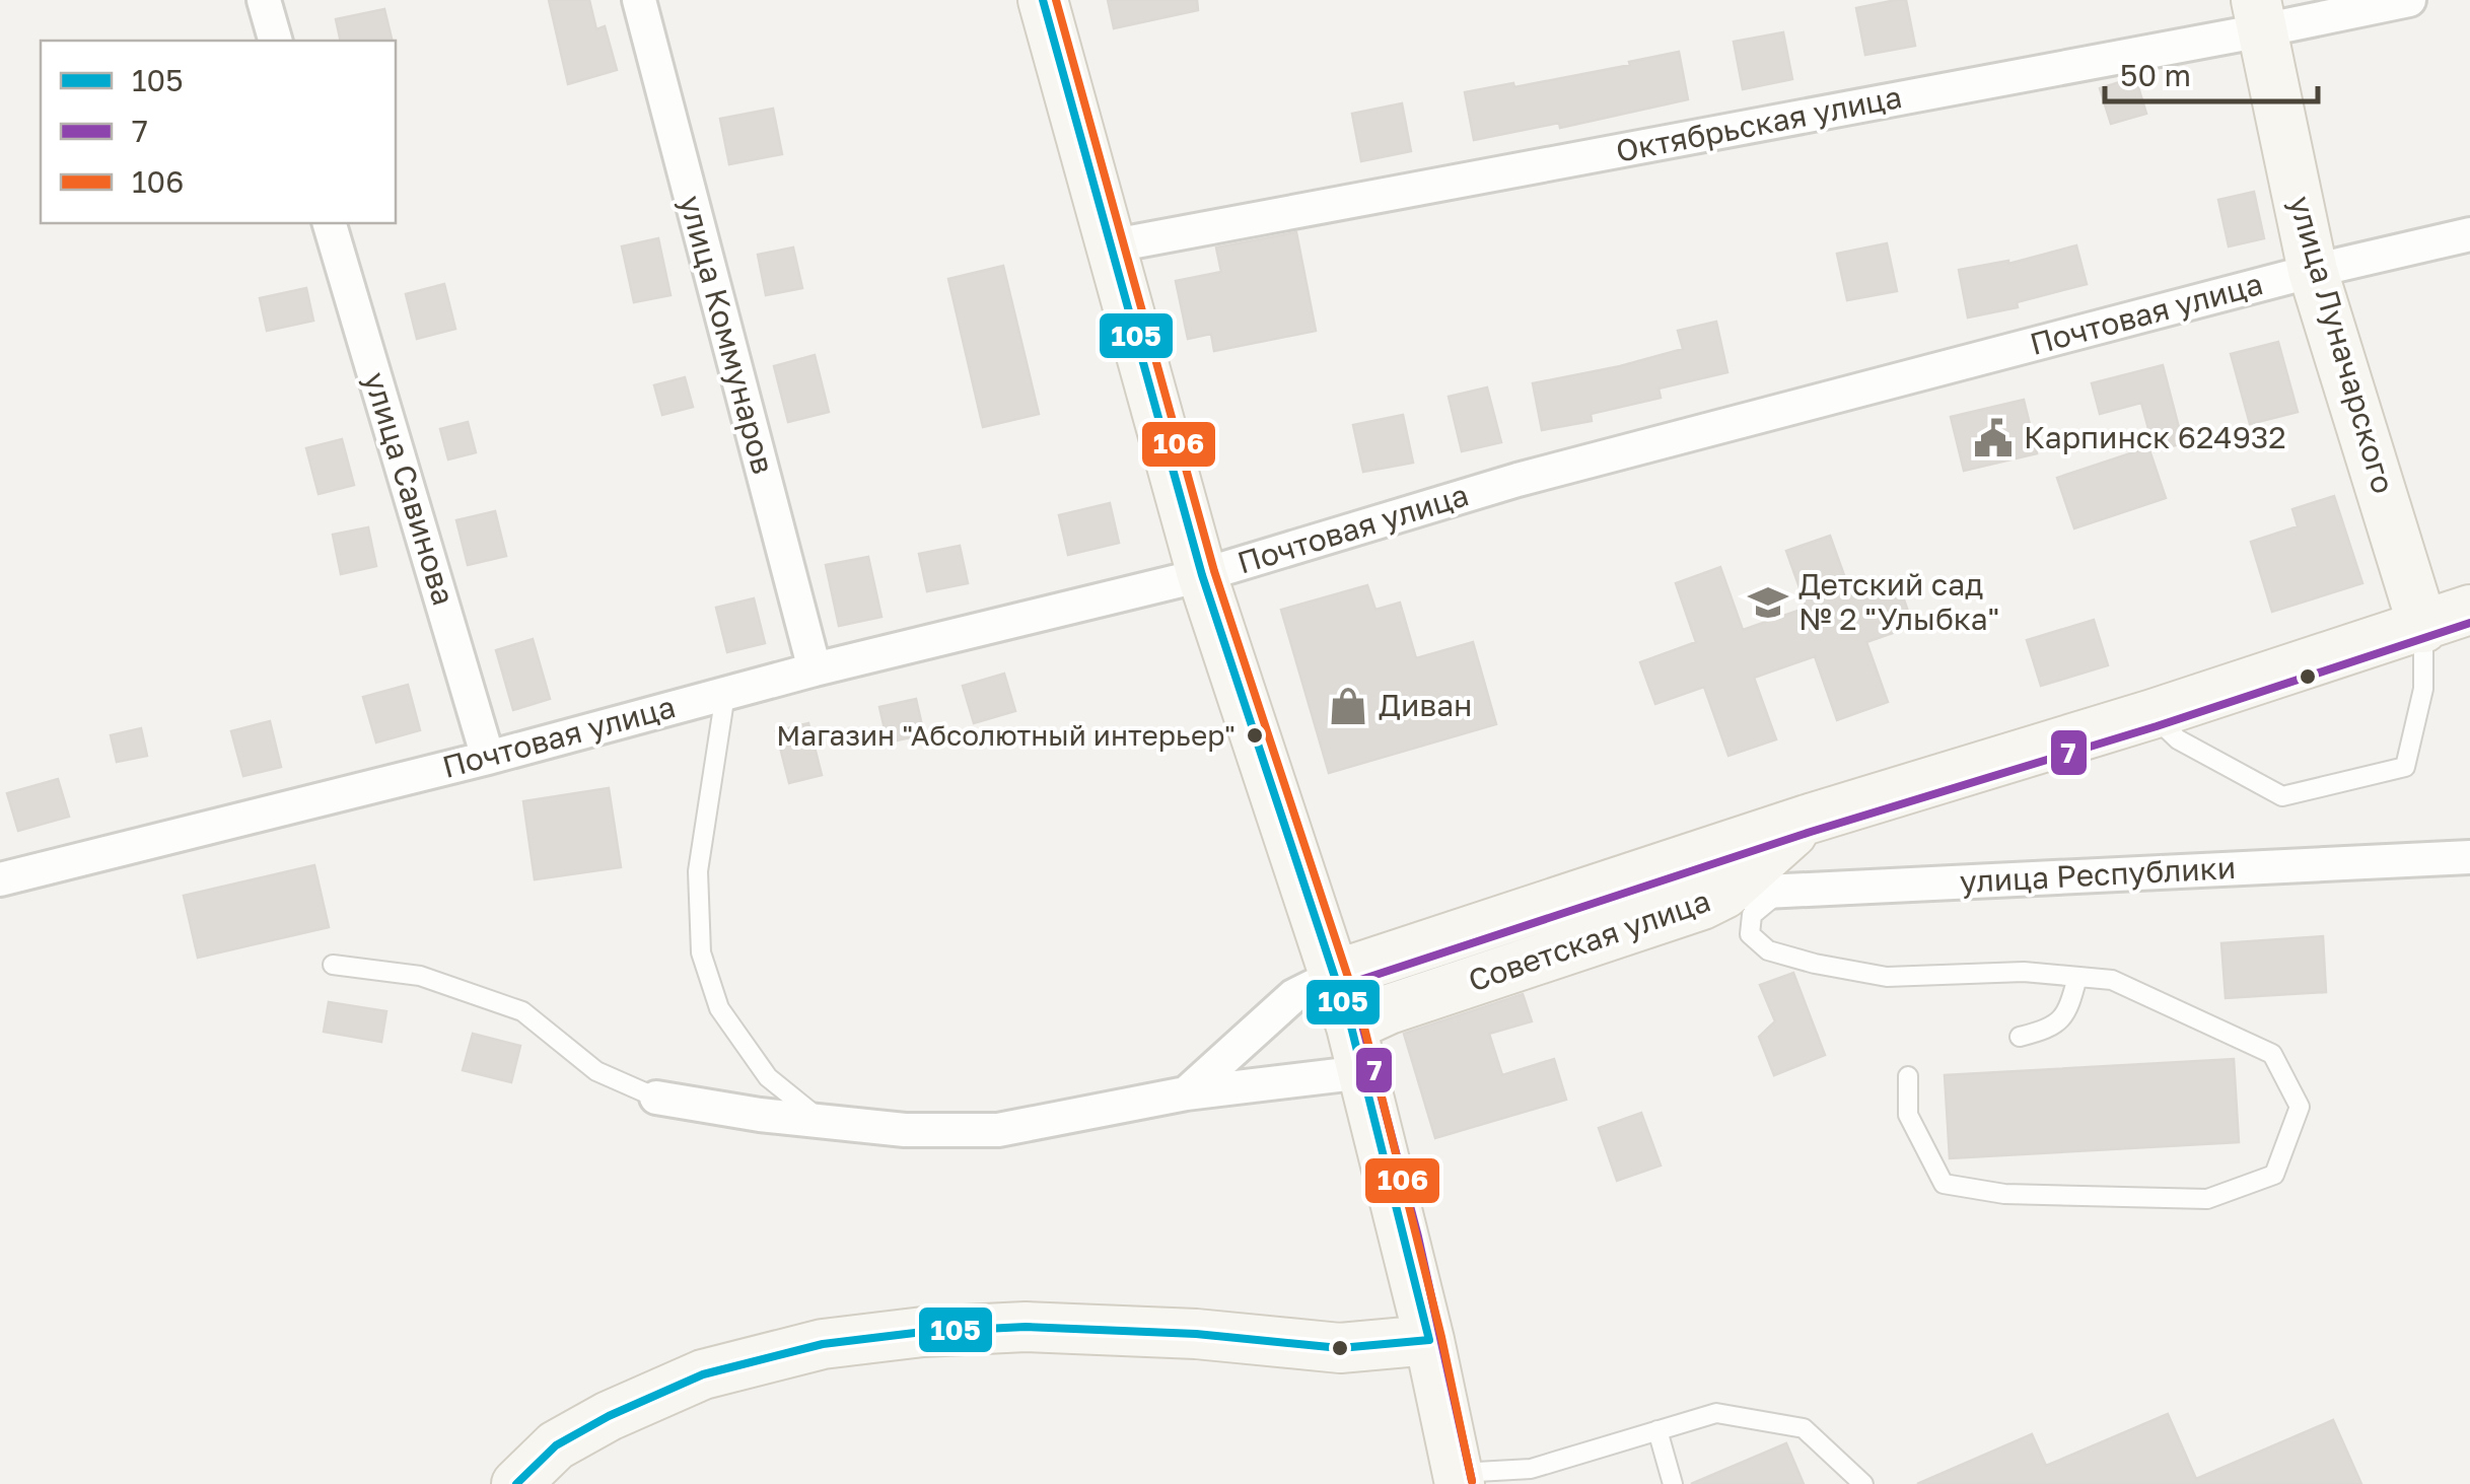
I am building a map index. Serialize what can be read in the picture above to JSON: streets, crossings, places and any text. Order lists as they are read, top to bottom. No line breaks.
{"streets":{"street":["Октябрьская улица","Почтовая улица","улица Коммунаров","улица Луначарского","улица Савинова","улица Республики","Советская улица"]},"crossings":[["Октябрьская улица","улица Луначарского"],["Почтовая улица","улица Коммунаров"],["Почтовая улица","улица Луначарского"],["Почтовая улица","улица Савинова"],["улица Луначарского","Советская улица"],["улица Республики","Советская улица"]],"places":{"public building":["Карпинск 624932"],"school or university":["Детский сад № 2 \"Улыбка\""],"shop":["Диван"],"other":["Магазин \"Абсолютный интерьер\""]},"lines":["transit line 105","transit line 106","transit line 7"],"legend":["105","7","106"],"scale_bar":"50 m"}
